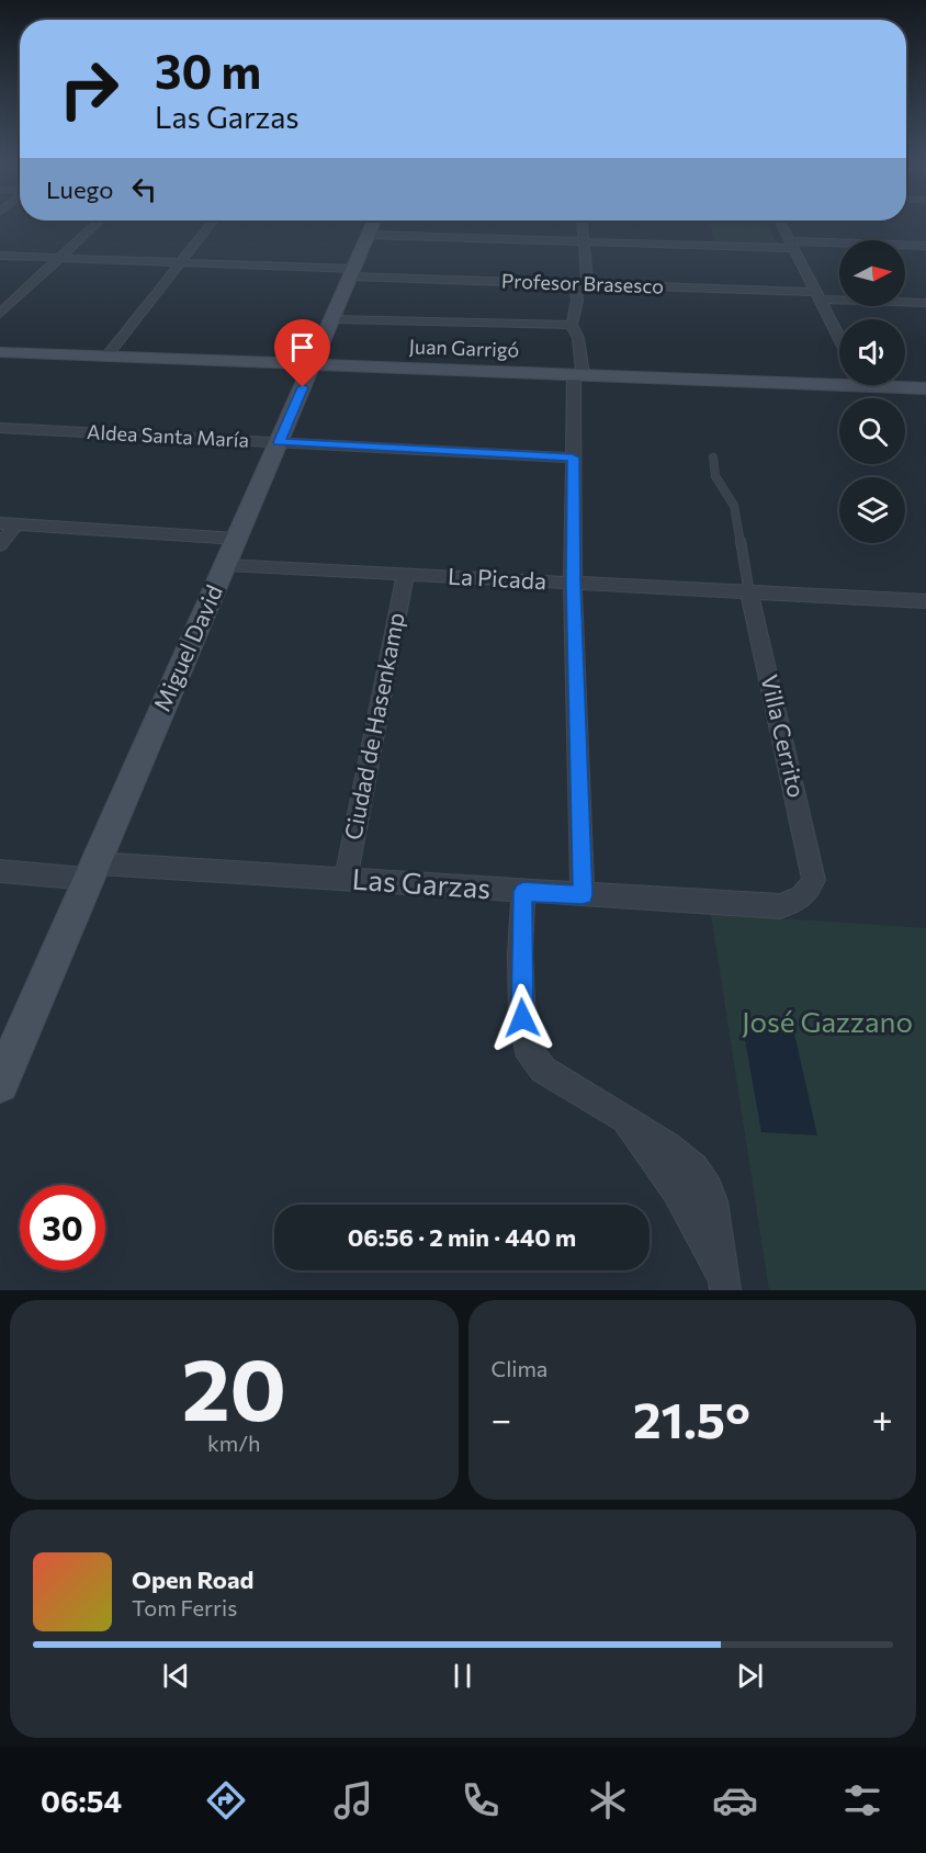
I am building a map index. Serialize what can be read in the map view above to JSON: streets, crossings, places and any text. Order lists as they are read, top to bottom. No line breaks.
{"streets":{"street":["Profesor Brasesco","Juan Garrigó","Aldea Santa María","La Picada","Miguel David","Ciudad de Hasenkamp","Villa Cerrito","Las Garzas"]},"crossings":[["Profesor Brasesco","Miguel David"],["Juan Garrigó","Miguel David"],["Aldea Santa María","Miguel David"],["La Picada","Miguel David"],["La Picada","Ciudad de Hasenkamp"],["La Picada","Villa Cerrito"],["Miguel David","Las Garzas"],["Ciudad de Hasenkamp","Las Garzas"],["Villa Cerrito","Las Garzas"]],"parks":["José Gazzano"],"north":"right","page":{"turn":["30 m","Las Garzas"],"then":"Luego","limit":"30","trip":"06:56 · 2 min · 440 m","tile":[["20","km/h"],"Clima"],"heat":["−","21.5°","+"],"song":["Open Road","Tom Ferris"],"tabs":"06:54"}}
